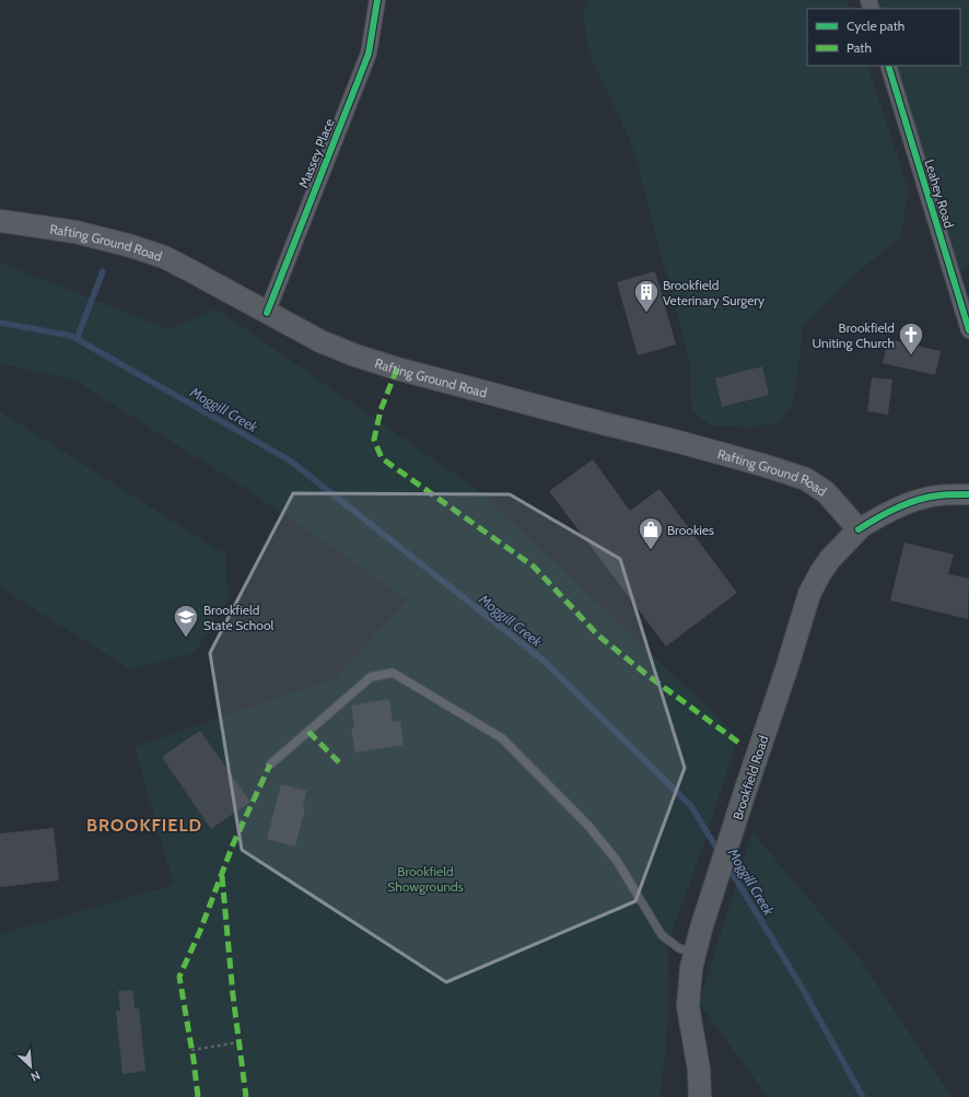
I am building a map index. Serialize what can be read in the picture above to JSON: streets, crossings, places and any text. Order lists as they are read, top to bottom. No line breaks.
{"streets":{"main road":["Rafting Ground Road","Brookfield Road"],"street":["Massey Place","Leahey Road"]},"crossings":[["Massey Place","Rafting Ground Road"],["Rafting Ground Road","Brookfield Road"]],"districts":["BROOKFIELD"],"water":["Moggill Creek"],"parks":["Brookfield Showgrounds"],"places":{"building":["Brookfield Veterinary Surgery"],"church":["Brookfield Uniting Church"],"shop":["Brookies"],"school or university":["Brookfield State School"]},"legend":["Cycle path","Path"],"north":"bottom right"}
